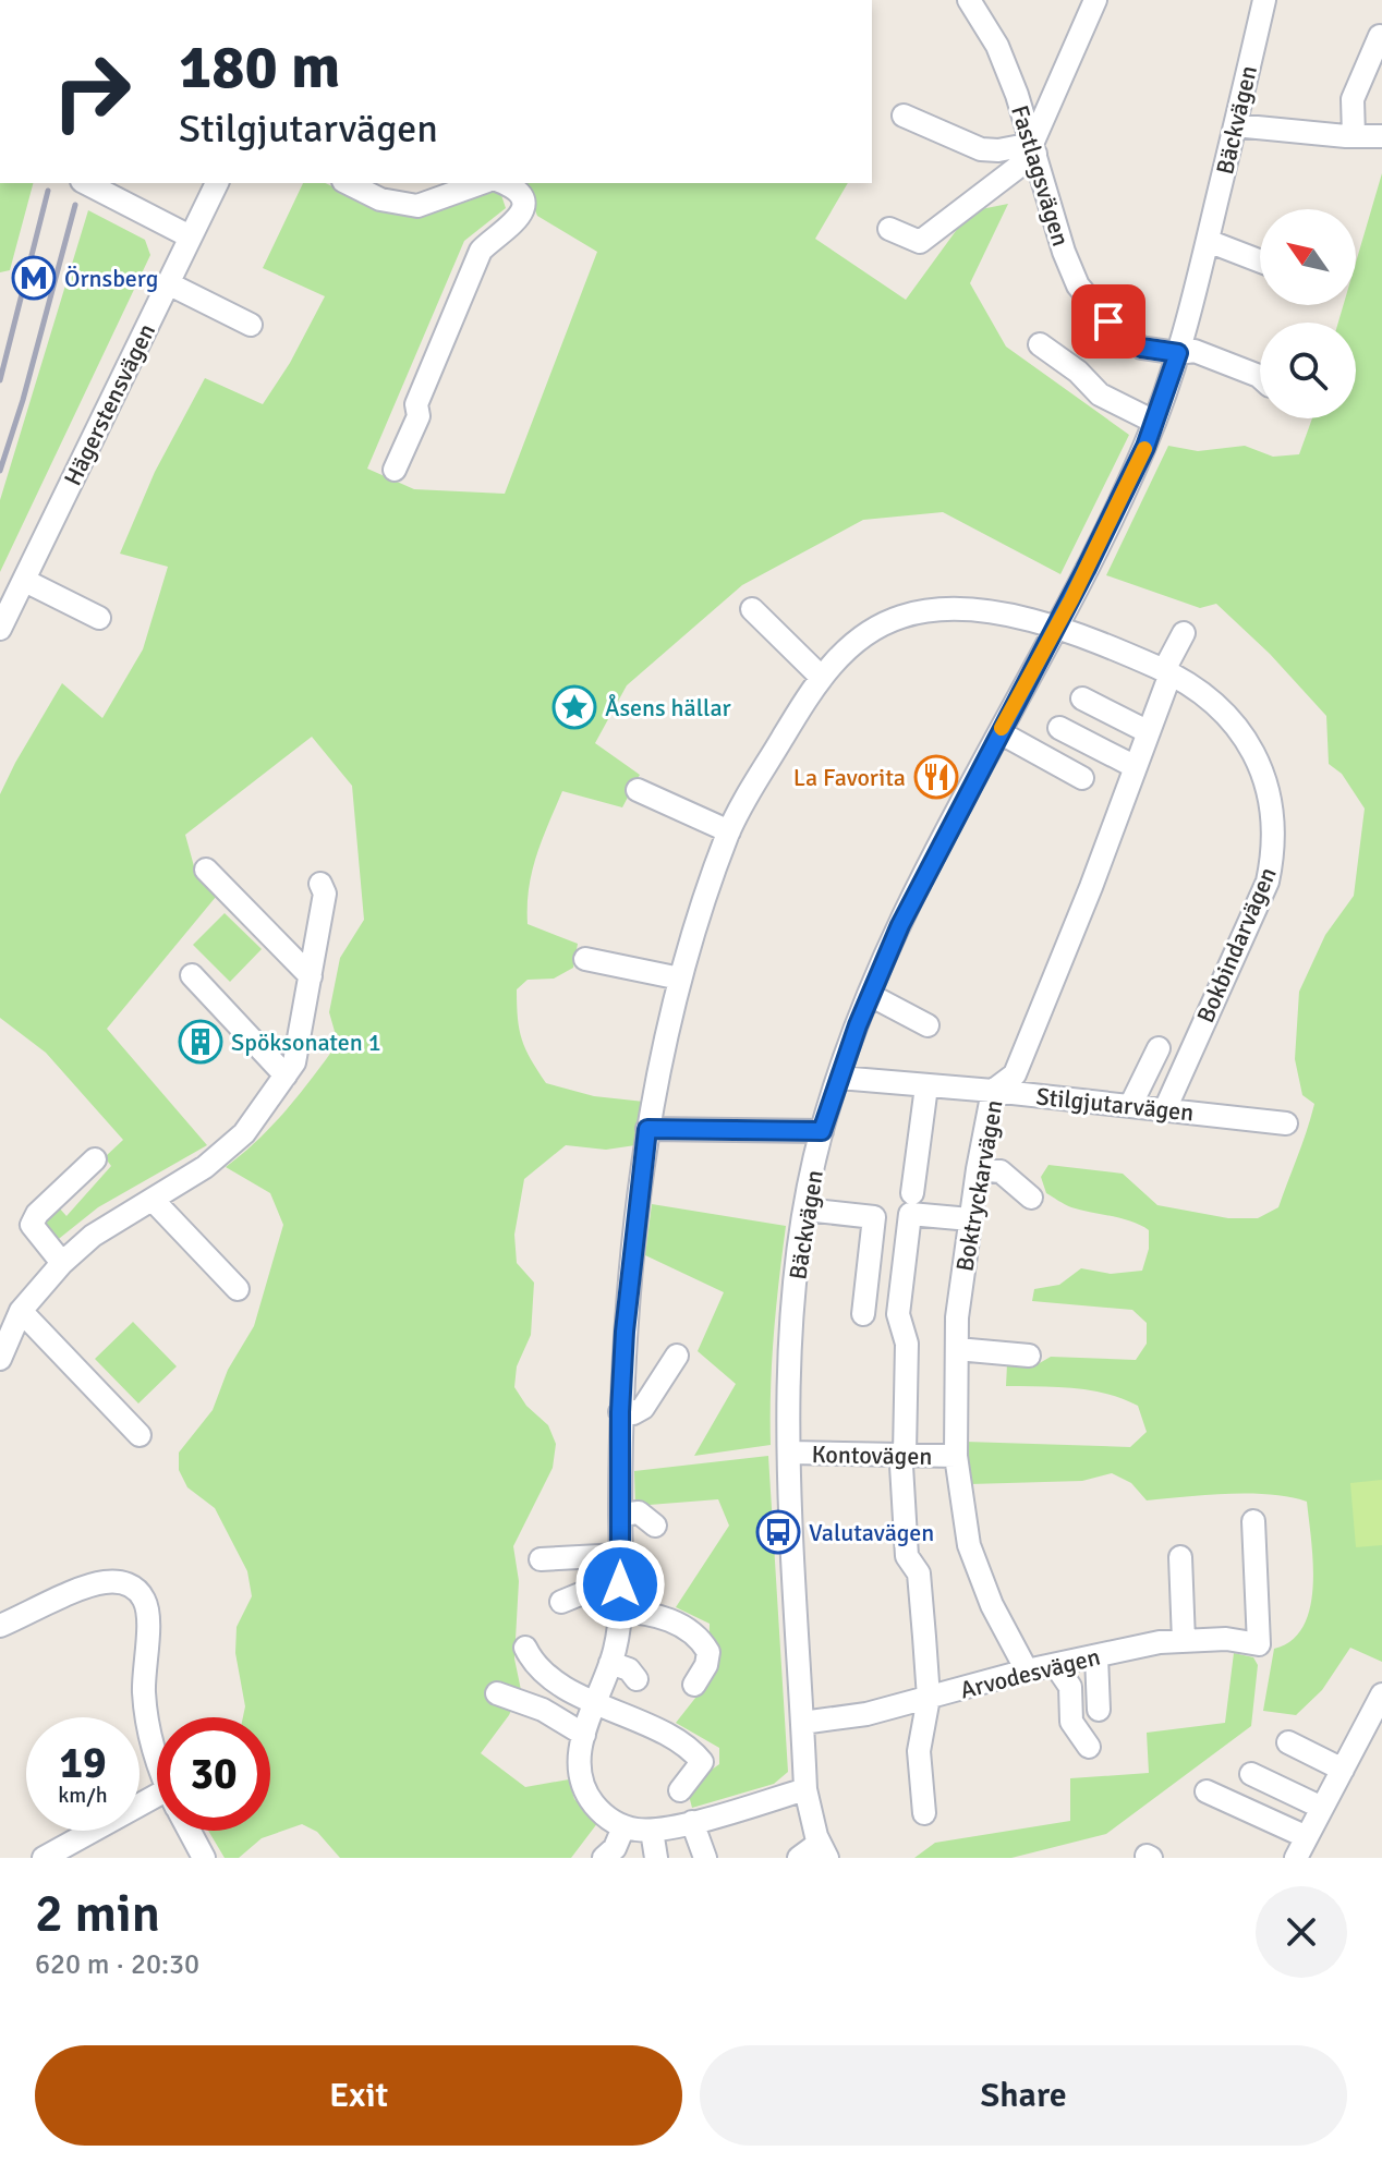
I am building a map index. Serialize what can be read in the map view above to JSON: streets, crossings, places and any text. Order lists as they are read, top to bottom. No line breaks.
{"streets":{"street":["Bäckvägen","Fastlagsvägen","Hägerstensvägen","Bokbindarvägen","Stilgjutarvägen","Boktryckarvägen","Kontovägen","Arvodesvägen"]},"crossings":[["Bäckvägen","Fastlagsvägen"],["Bäckvägen","Bokbindarvägen"],["Bäckvägen","Stilgjutarvägen"],["Bäckvägen","Kontovägen"],["Bäckvägen","Arvodesvägen"],["Bokbindarvägen","Stilgjutarvägen"],["Bokbindarvägen","Boktryckarvägen"],["Stilgjutarvägen","Boktryckarvägen"],["Boktryckarvägen","Kontovägen"],["Boktryckarvägen","Arvodesvägen"]],"places":{"metro station":["Örnsberg"],"place":["Åsens hällar"],"restaurant":["La Favorita"],"building":["Spöksonaten 1"],"bus stop":["Valutavägen"]},"north":"top left","page":{"turn":["180 m","Stilgjutarvägen"],"speed":"19 km/h","limit":"30","heading":["2 min","620 m · 20:30"],"buttons":["Exit","Share"]}}
